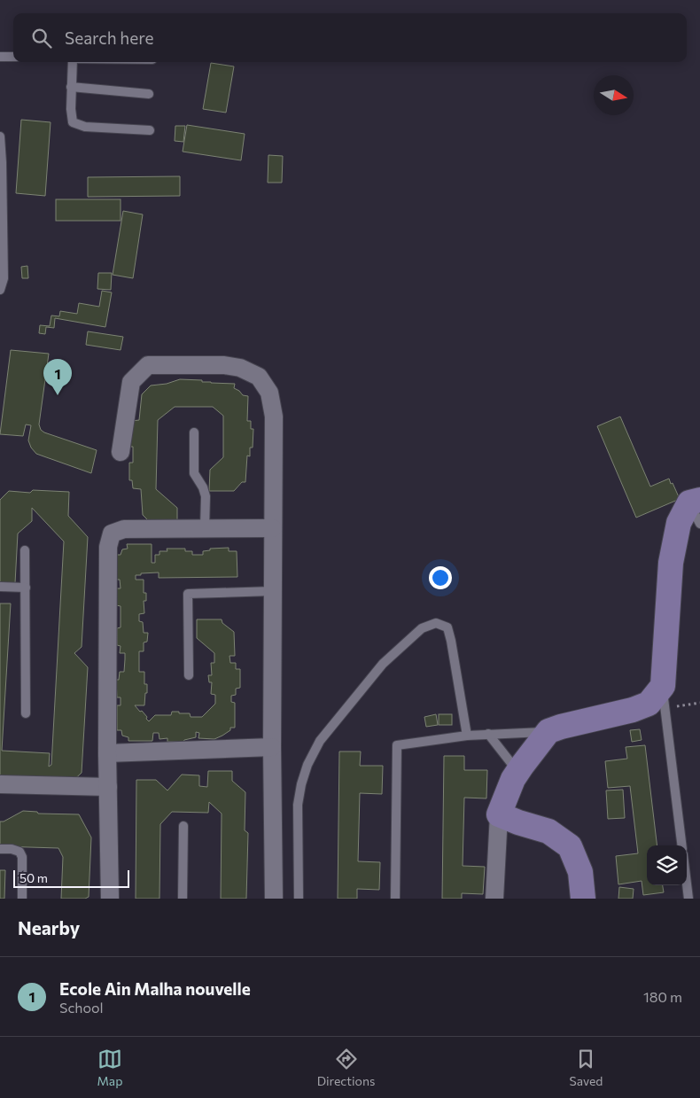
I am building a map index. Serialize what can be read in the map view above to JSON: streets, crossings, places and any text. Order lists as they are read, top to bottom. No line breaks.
{"scale_bar":"50 m","north":"right","page":{"search":"Search here","pins":"1","scale":"50 m","heading":"Nearby","list":[{"mark":"1","name":"Ecole Ain Malha nouvelle","note":"School","value":"180 m"}],"nav":["Map","Directions","Saved"]}}
